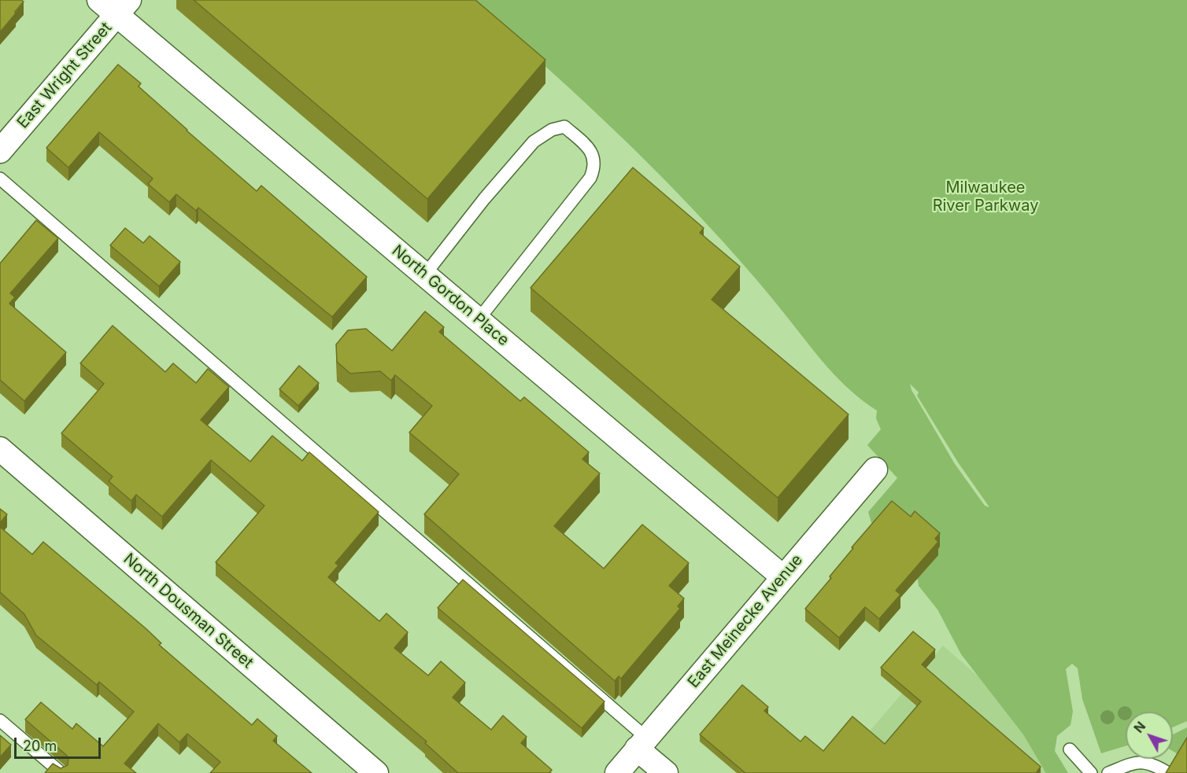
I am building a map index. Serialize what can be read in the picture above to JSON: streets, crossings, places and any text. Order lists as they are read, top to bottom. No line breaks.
{"streets":{"street":["East Wright Street","North Gordon Place","North Dousman Street","East Meinecke Avenue"]},"crossings":[["East Wright Street","North Gordon Place"],["North Gordon Place","East Meinecke Avenue"]],"parks":["Milwaukee River Parkway"],"scale_bar":"20 m","north":"top left"}
